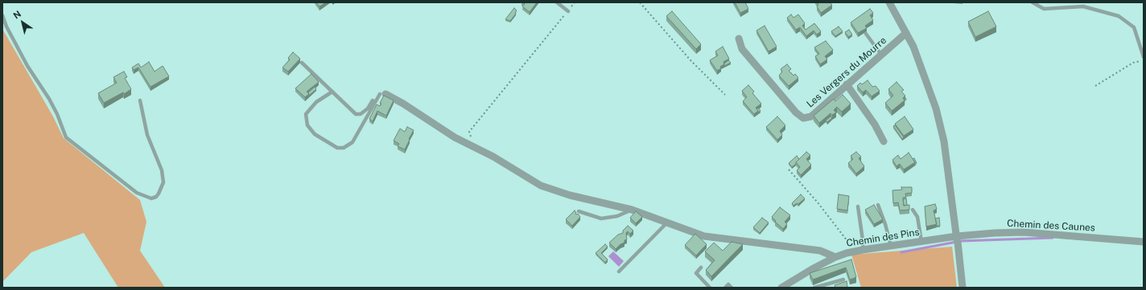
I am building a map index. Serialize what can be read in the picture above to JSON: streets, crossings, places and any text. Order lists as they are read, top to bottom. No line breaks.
{"streets":{"street":["Les Vergers du Mourre","Chemin des Caunes","Chemin des Pins"]},"crossings":[["Chemin des Caunes","Chemin des Pins"]],"north":"top left"}
